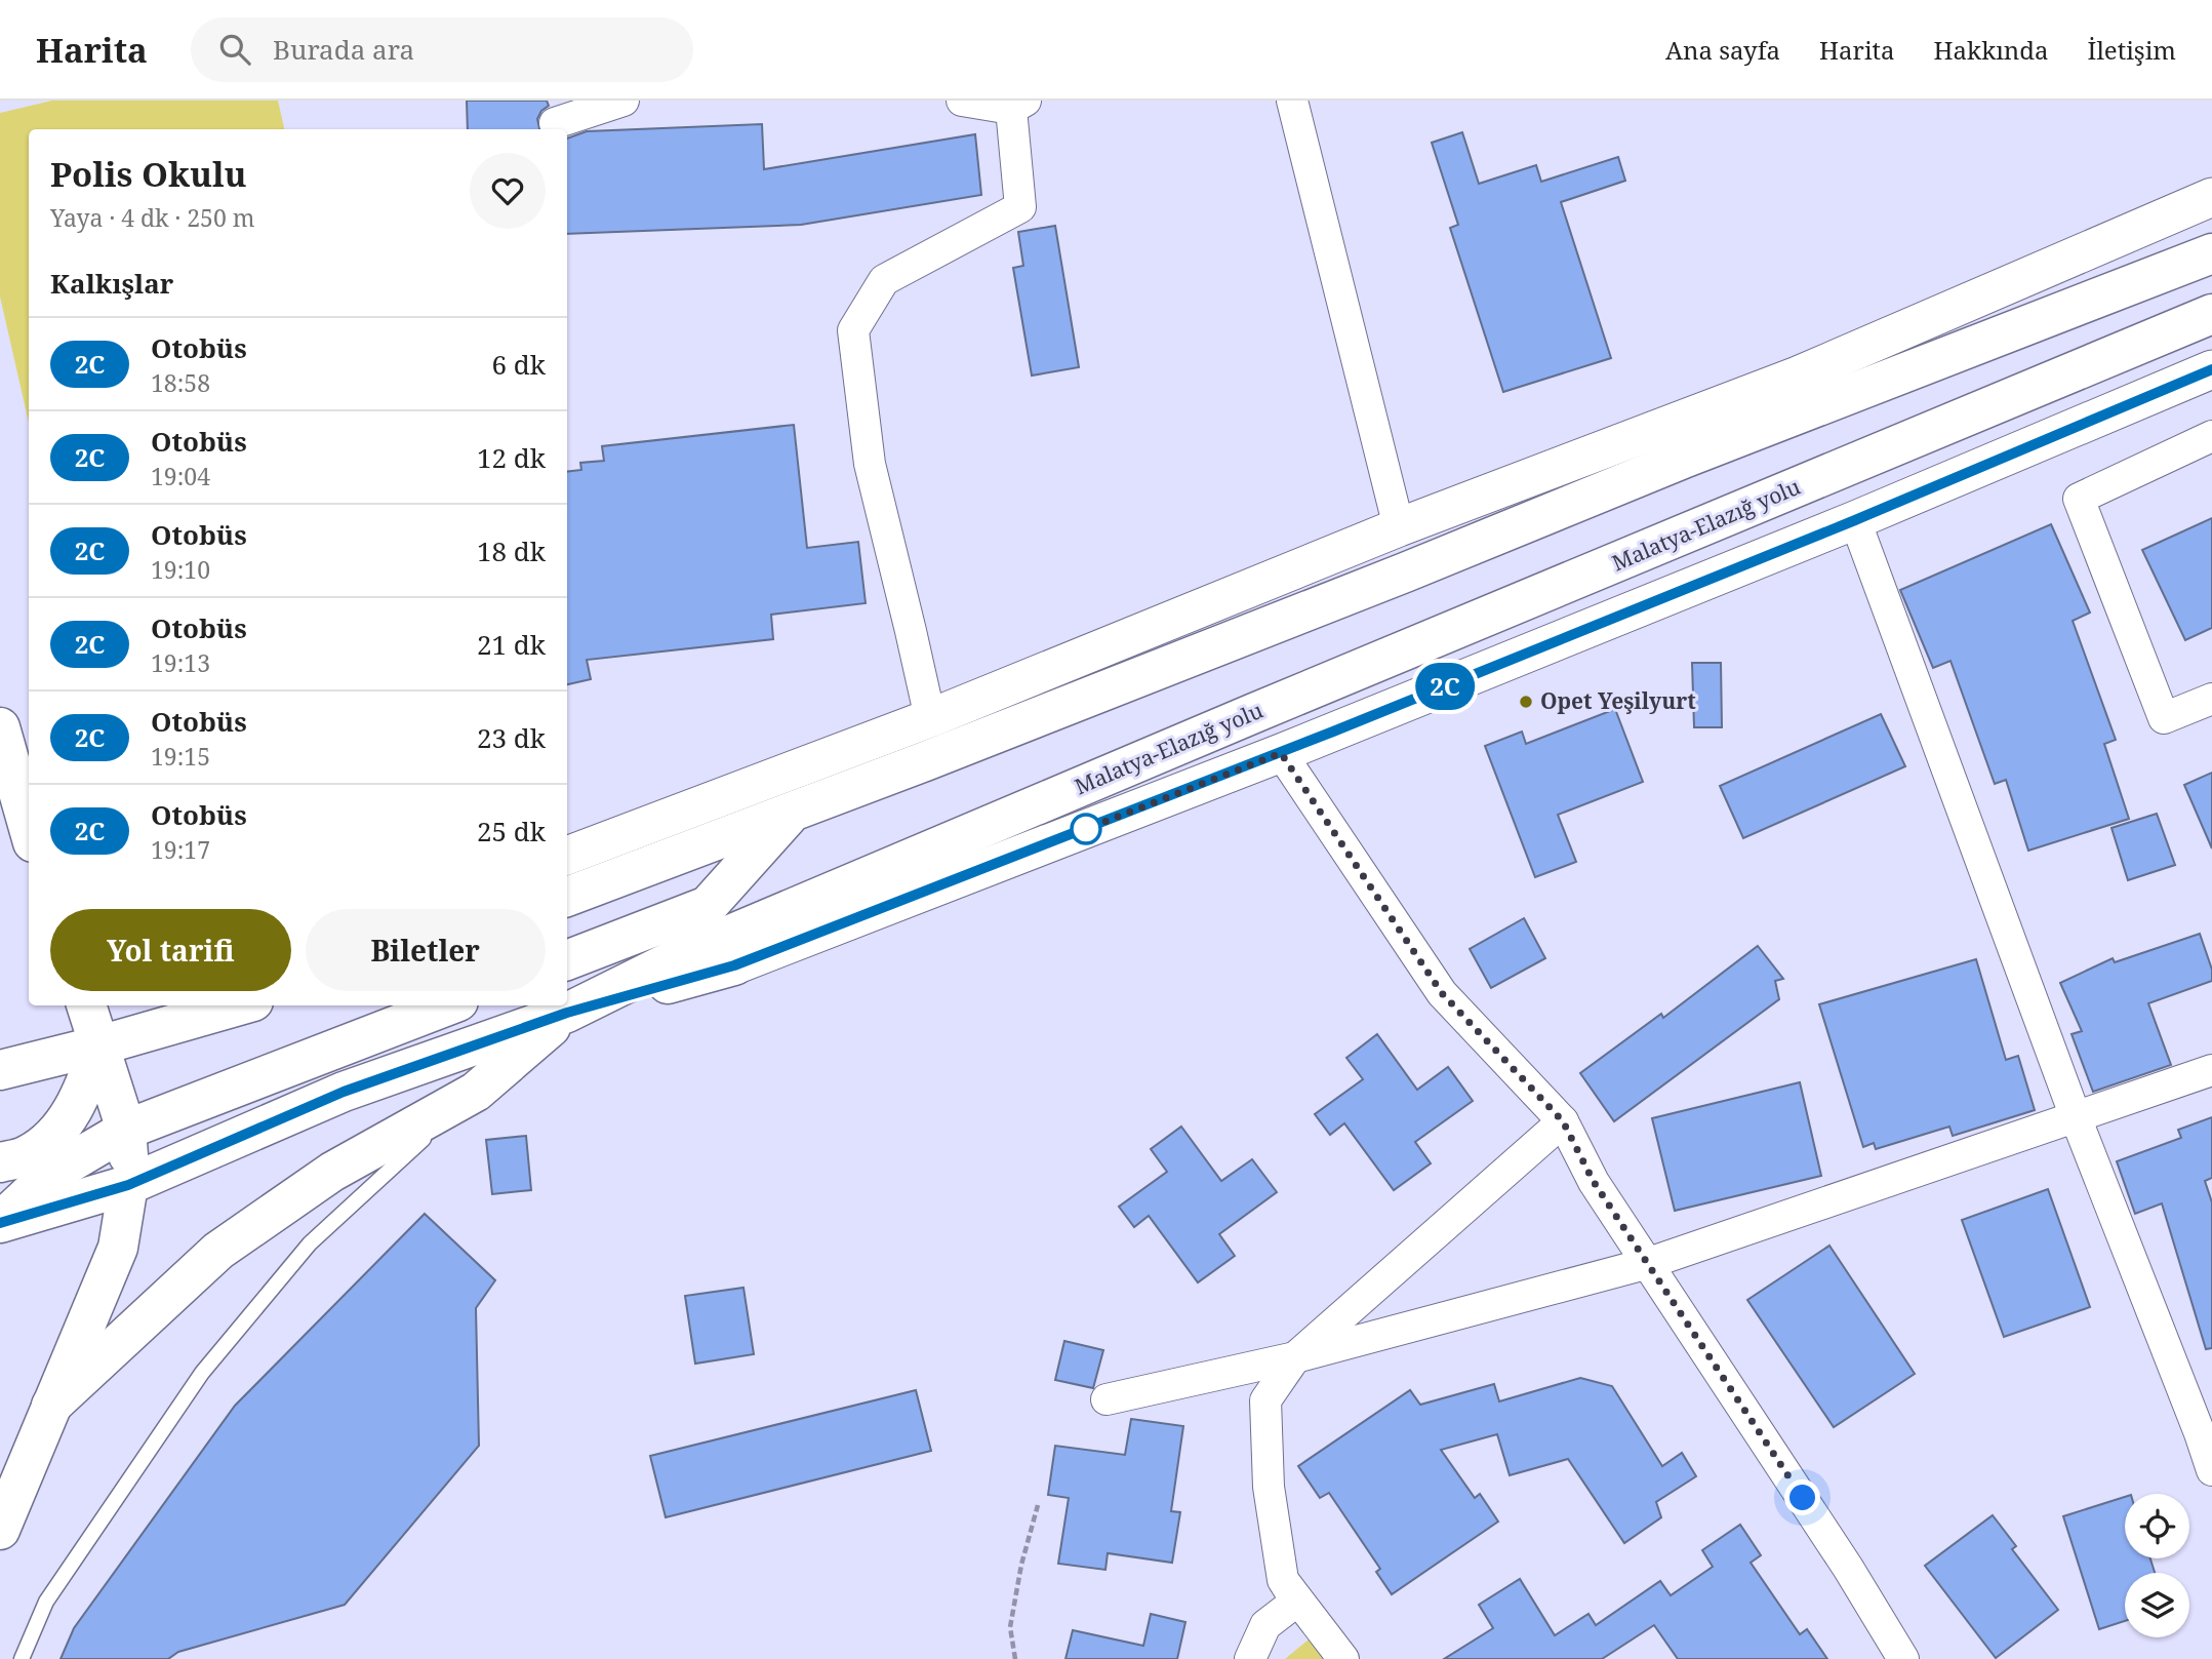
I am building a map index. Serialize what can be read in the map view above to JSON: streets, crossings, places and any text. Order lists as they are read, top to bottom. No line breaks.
{"streets":{"main road":["Malatya-Elazığ yolu"]},"places":["Opet Yeşilyurt"],"lines":["bus line 2C"],"page":{"header":"Harita","search":"Burada ara","nav":["Ana sayfa","Harita","Hakkında","İletişim"],"on_map":"2C","heading":[["Polis Okulu","Yaya · 4 dk · 250 m"],"Kalkışlar"],"list":[{"mark":"2C","name":"Otobüs","note":"18:58","value":"6 dk"},{"mark":"2C","name":"Otobüs","note":"19:04","value":"12 dk"},{"mark":"2C","name":"Otobüs","note":"19:10","value":"18 dk"},{"mark":"2C","name":"Otobüs","note":"19:13","value":"21 dk"},{"mark":"2C","name":"Otobüs","note":"19:15","value":"23 dk"},{"mark":"2C","name":"Otobüs","note":"19:17","value":"25 dk"}],"buttons":["Yol tarifi","Biletler"]}}
